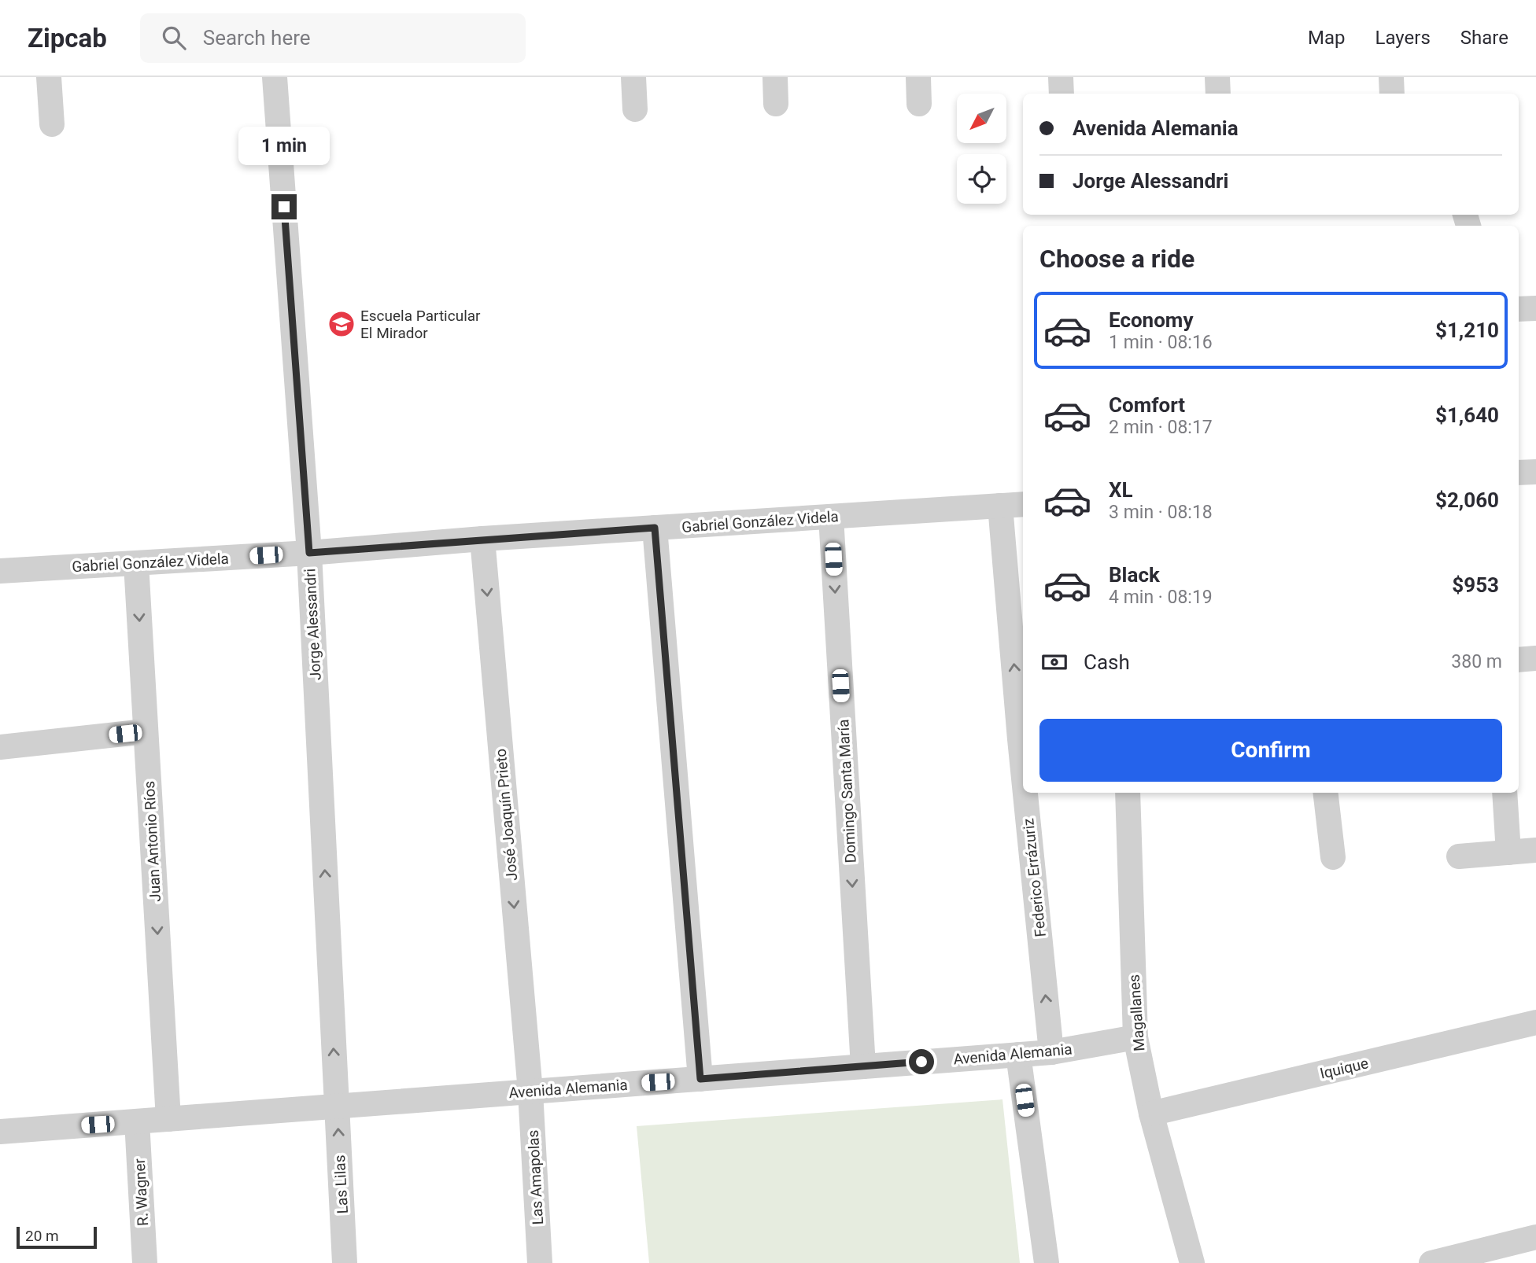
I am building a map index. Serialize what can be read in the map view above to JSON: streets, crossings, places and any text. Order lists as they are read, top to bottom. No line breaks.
{"streets":{"street":["Gabriel González Videla","Jorge Alessandri","Domingo Santa María","José Joaquín Prieto","Juan Antonio Ríos","Federico Errázuriz","Magallanes","Avenida Alemania","Iquique","Las Amapolas","Las Lilas","R. Wagner"]},"crossings":[["Gabriel González Videla","Jorge Alessandri"],["Gabriel González Videla","Domingo Santa María"],["Gabriel González Videla","José Joaquín Prieto"],["Gabriel González Videla","Juan Antonio Ríos"],["Gabriel González Videla","Federico Errázuriz"],["Jorge Alessandri","Avenida Alemania"],["Jorge Alessandri","Las Lilas"],["Domingo Santa María","Avenida Alemania"],["José Joaquín Prieto","Avenida Alemania"],["José Joaquín Prieto","Las Amapolas"],["Juan Antonio Ríos","Avenida Alemania"],["Federico Errázuriz","Avenida Alemania"],["Magallanes","Avenida Alemania"],["Magallanes","Iquique"],["Avenida Alemania","Las Amapolas"],["Avenida Alemania","Las Lilas"],["Avenida Alemania","R. Wagner"]],"one_way":["Jorge Alessandri","Juan Antonio Ríos","Federico Errázuriz","Las Lilas"],"places":{"school or university":["Escuela Particular El Mirador"]},"scale_bar":"20 m","north":"bottom left","page":{"header":"Zipcab","search":"Search here","nav":["Map","Layers","Share"],"banner":["Avenida Alemania","Jorge Alessandri"],"bubble":"1 min","heading":"Choose a ride","list":[{"name":"Economy","note":"1 min · 08:16","value":"$1,210"},{"name":"Comfort","note":"2 min · 08:17","value":"$1,640"},{"name":"XL","note":"3 min · 08:18","value":"$2,060"},{"name":"Black","note":"4 min · 08:19","value":"$953"}],"pay":["Cash","380 m"],"buttons":"Confirm","scale":"20 m"}}
